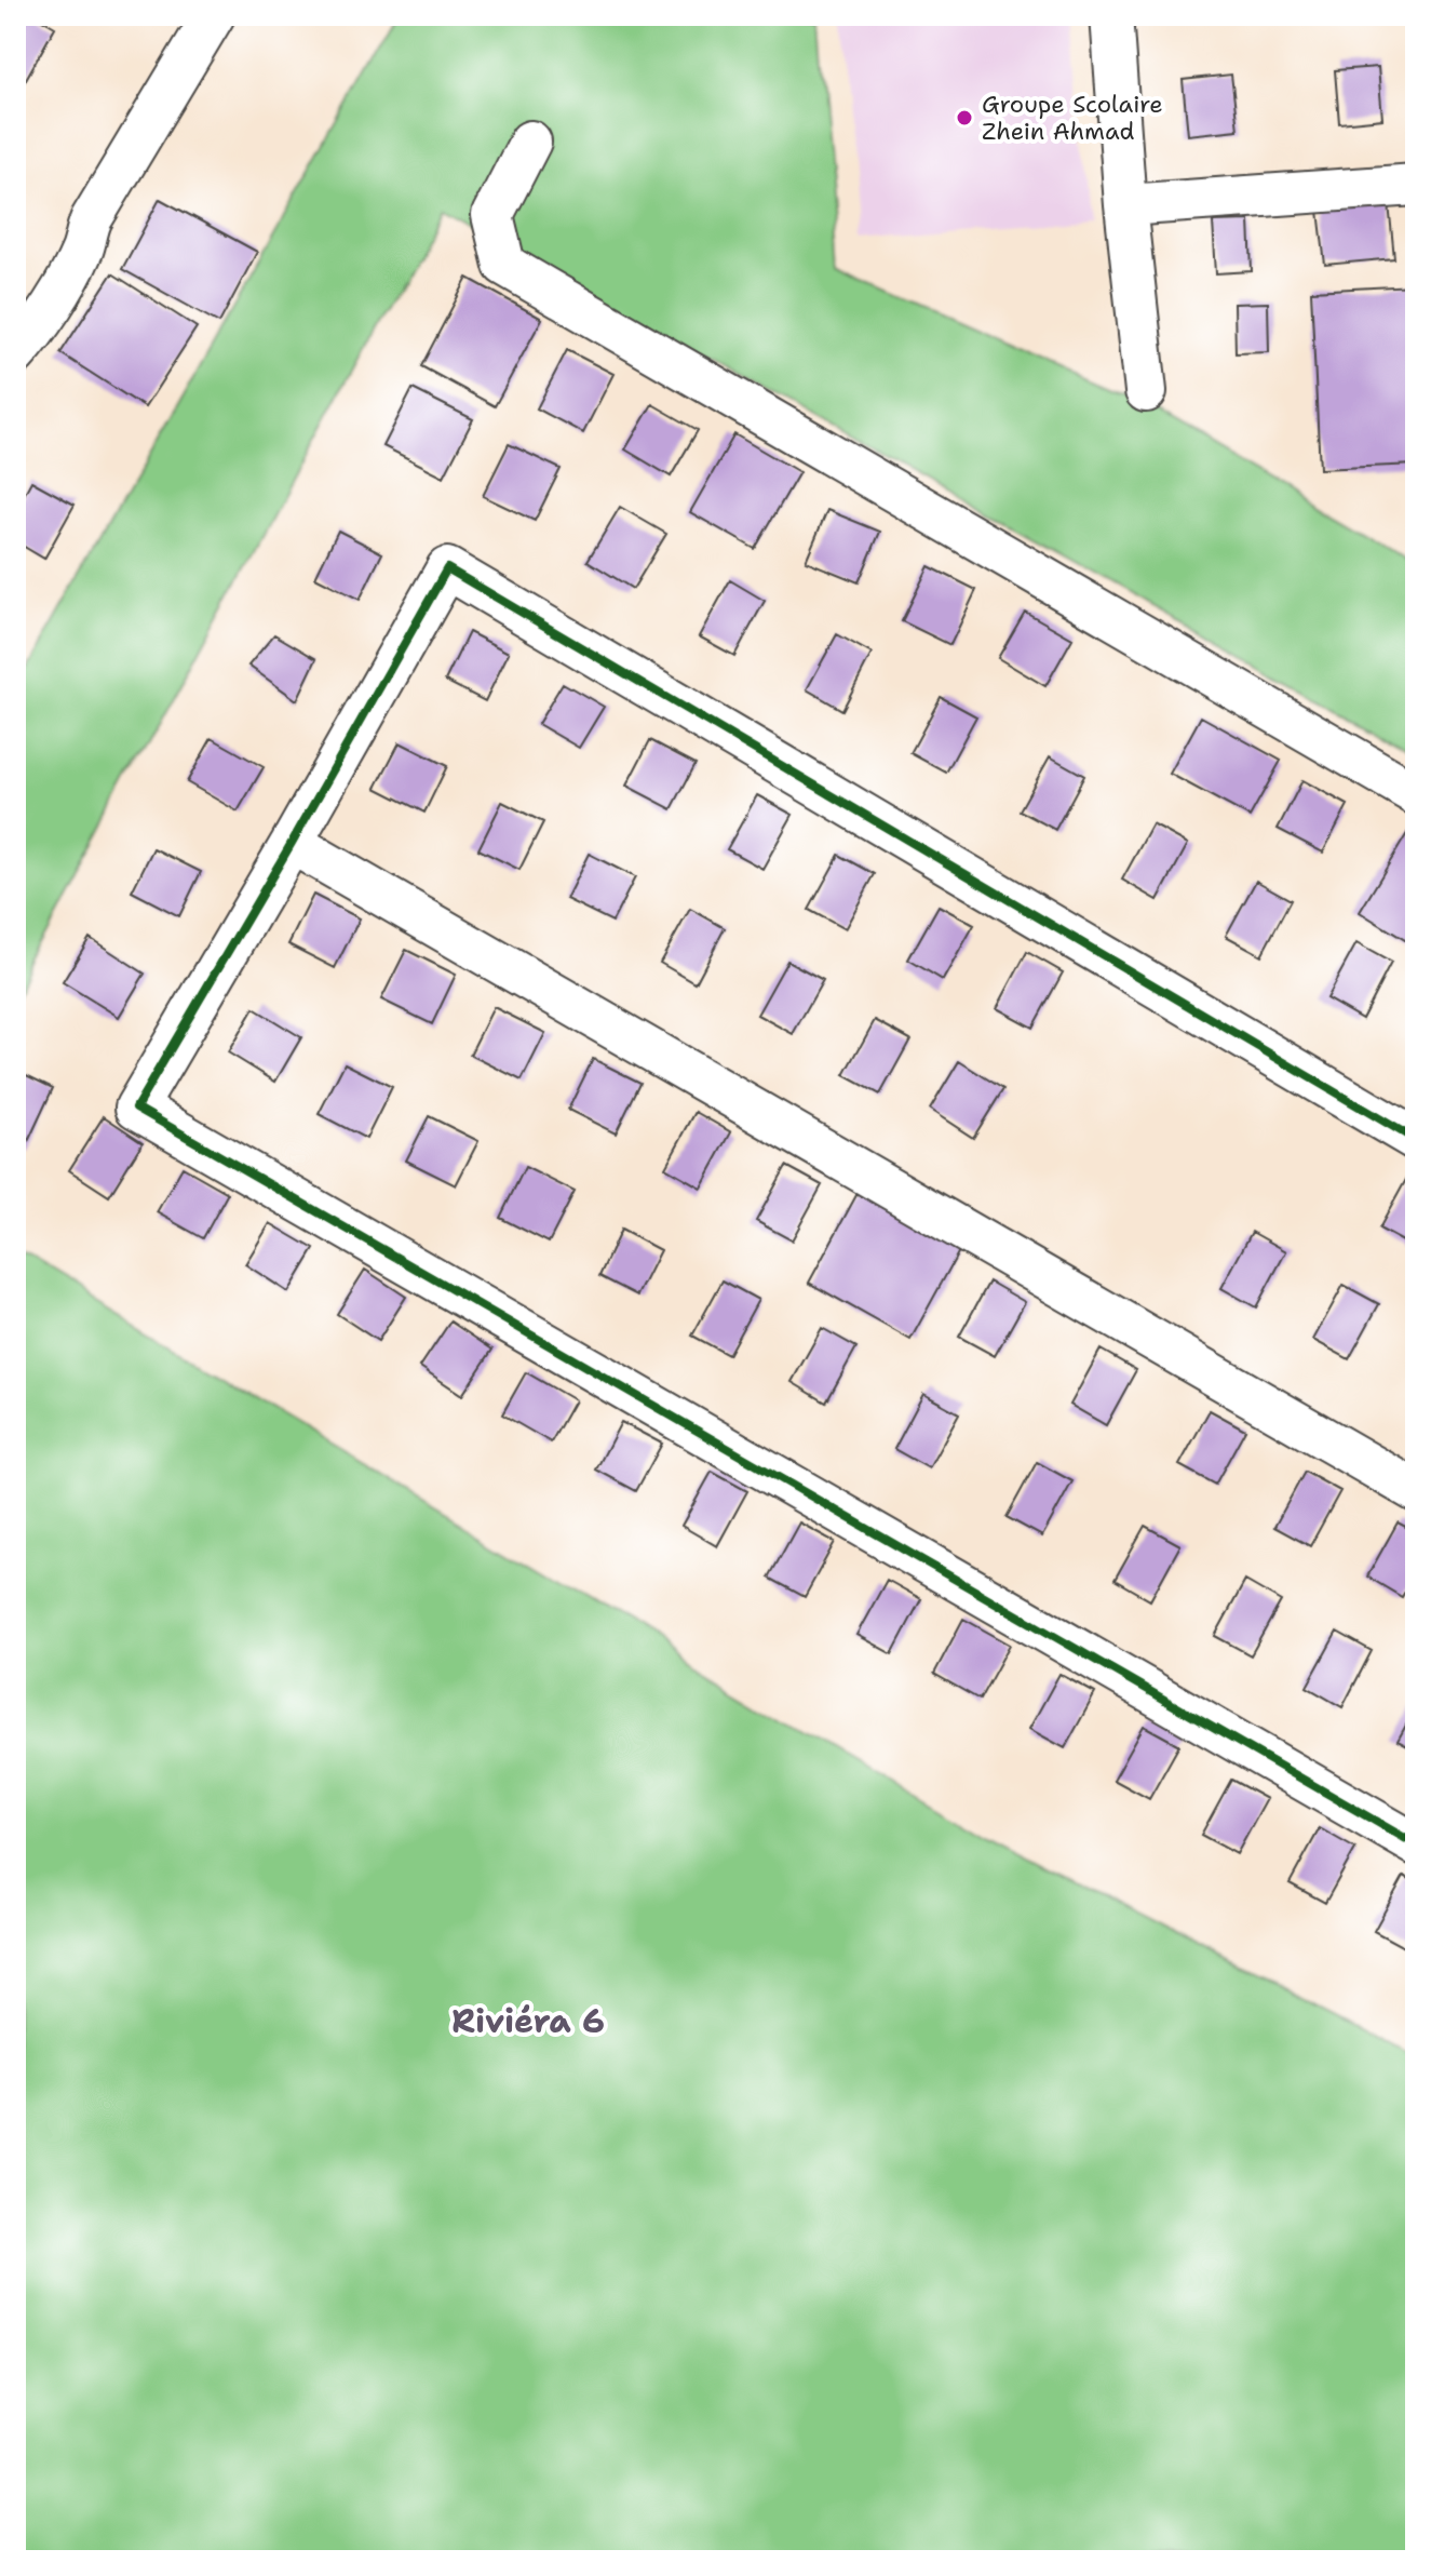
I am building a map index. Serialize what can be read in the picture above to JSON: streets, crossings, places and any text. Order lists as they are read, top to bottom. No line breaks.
{"districts":["Riviéra 6"],"places":["Groupe Scolaire Zhein Ahmad"]}
